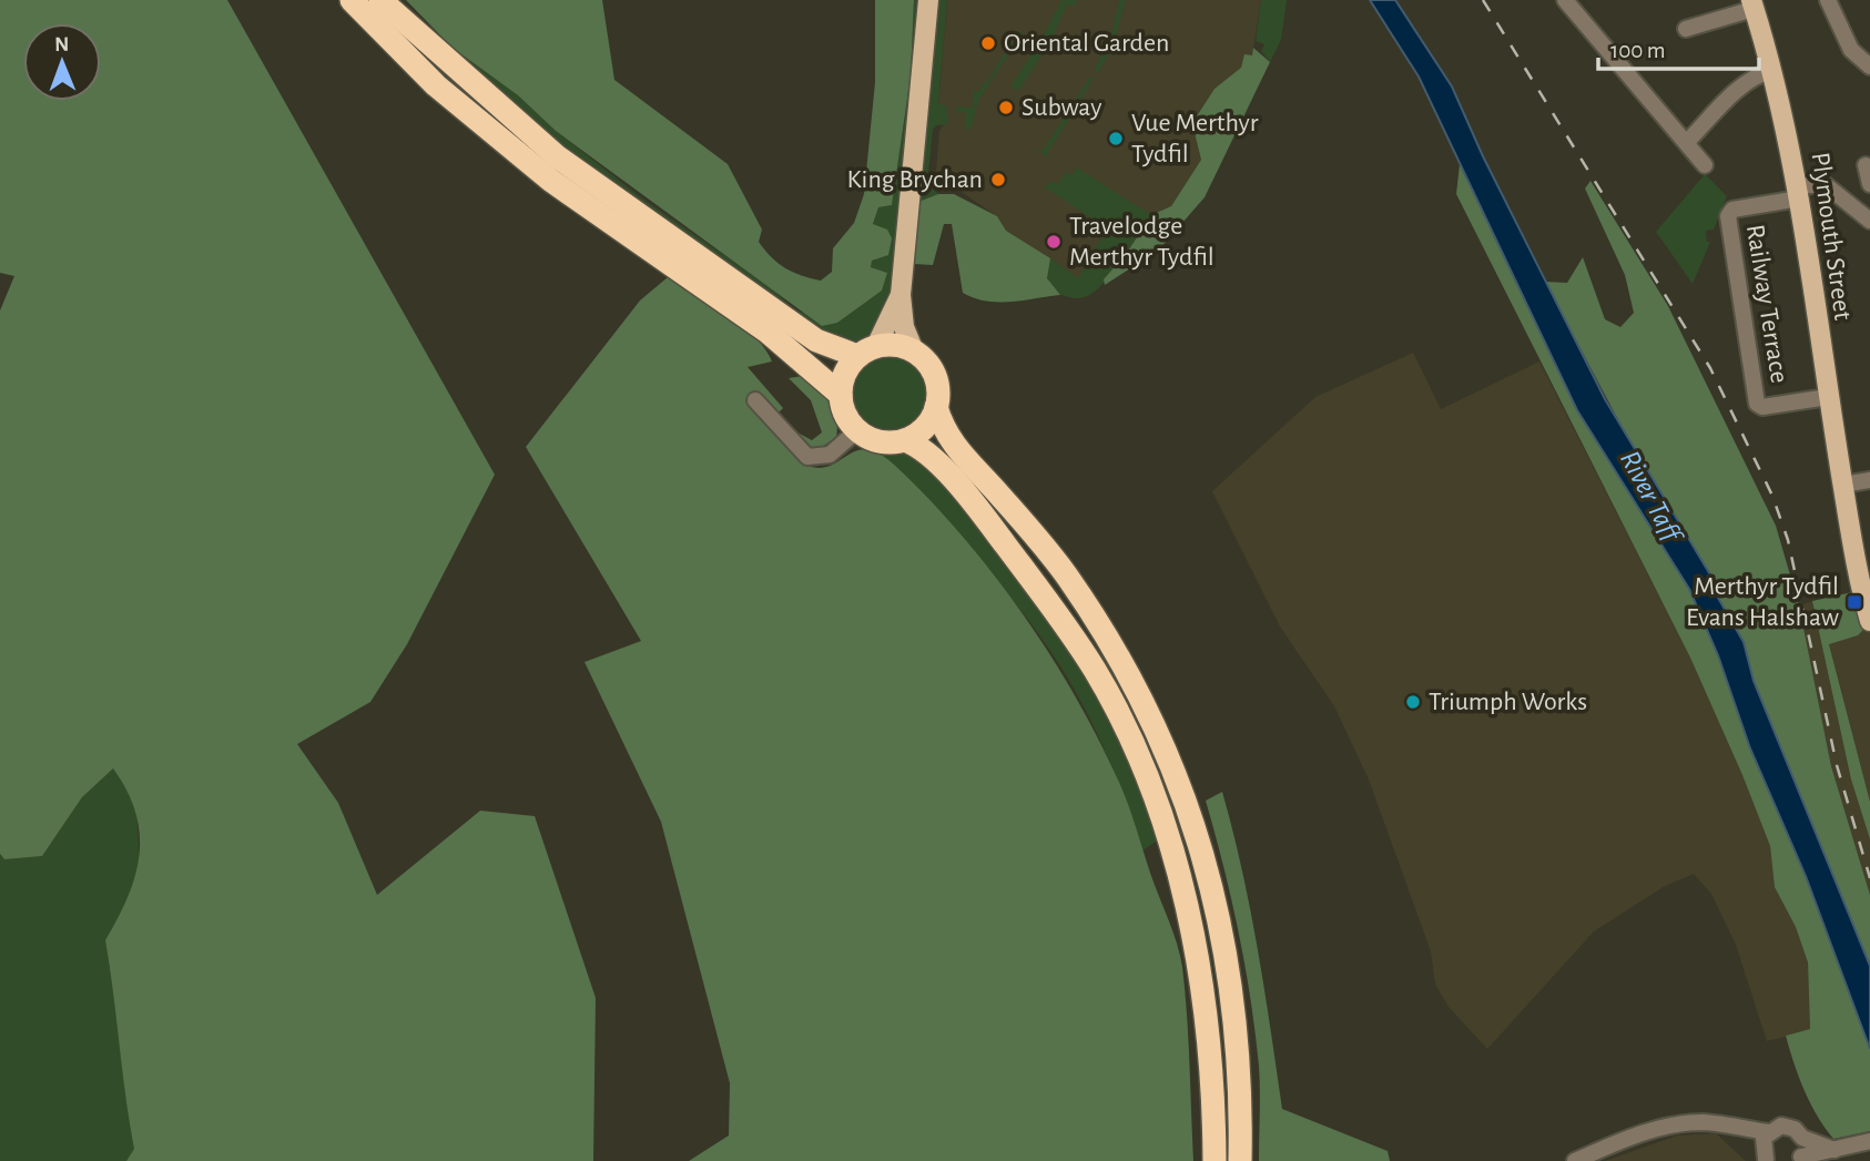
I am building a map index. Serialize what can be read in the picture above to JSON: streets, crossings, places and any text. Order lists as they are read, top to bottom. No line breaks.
{"streets":{"main road":["Plymouth Street"],"street":["Railway Terrace"]},"crossings":[["Plymouth Street","Railway Terrace"]],"water":["River Taff"],"places":{"other":["Oriental Garden","Subway","Vue Merthyr Tydfil","King Brychan","Travelodge Merthyr Tydfil","Triumph Works"],"transit":["Merthyr Tydfil Evans Halshaw"]},"scale_bar":"100 m","north":"top"}
